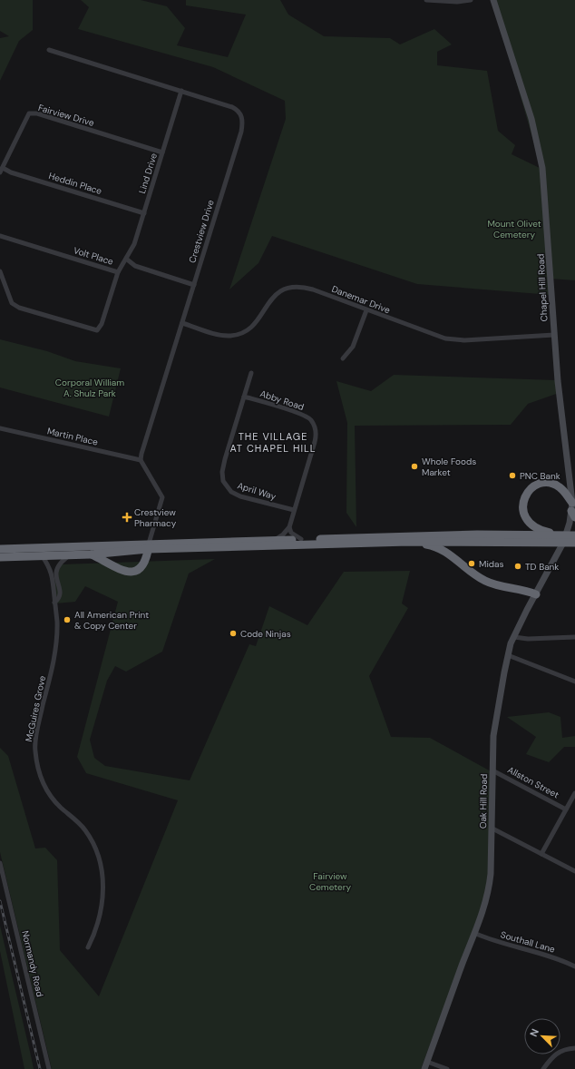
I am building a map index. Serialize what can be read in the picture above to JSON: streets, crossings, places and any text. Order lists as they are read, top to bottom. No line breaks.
{"streets":{"street":["Fairview Drive","Lind Drive","Heddin Place","Crestview Drive","Volt Place","Chapel Hill Road","Danemar Drive","Abby Road","Martin Place","April Way","McGuires Grove","Allston Street","Oak Hill Road","Southall Lane","Normandy Road"]},"crossings":[["Fairview Drive","Lind Drive"],["Fairview Drive","Heddin Place"],["Lind Drive","Heddin Place"],["Lind Drive","Crestview Drive"],["Lind Drive","Volt Place"],["Crestview Drive","Volt Place"],["Crestview Drive","Danemar Drive"],["Crestview Drive","Martin Place"],["Chapel Hill Road","Danemar Drive"],["Chapel Hill Road","Oak Hill Road"],["Abby Road","April Way"],["Allston Street","Oak Hill Road"],["Oak Hill Road","Southall Lane"]],"districts":["THE VILLAGE AT CHAPEL HILL"],"parks":["Mount Olivet Cemetery","Corporal William A. Shulz Park","Fairview Cemetery"],"places":{"other":["Whole Foods Market","PNC Bank","Midas","TD Bank","All American Print & Copy Center","Code Ninjas"],"health":["Crestview Pharmacy"]},"north":"top left"}
